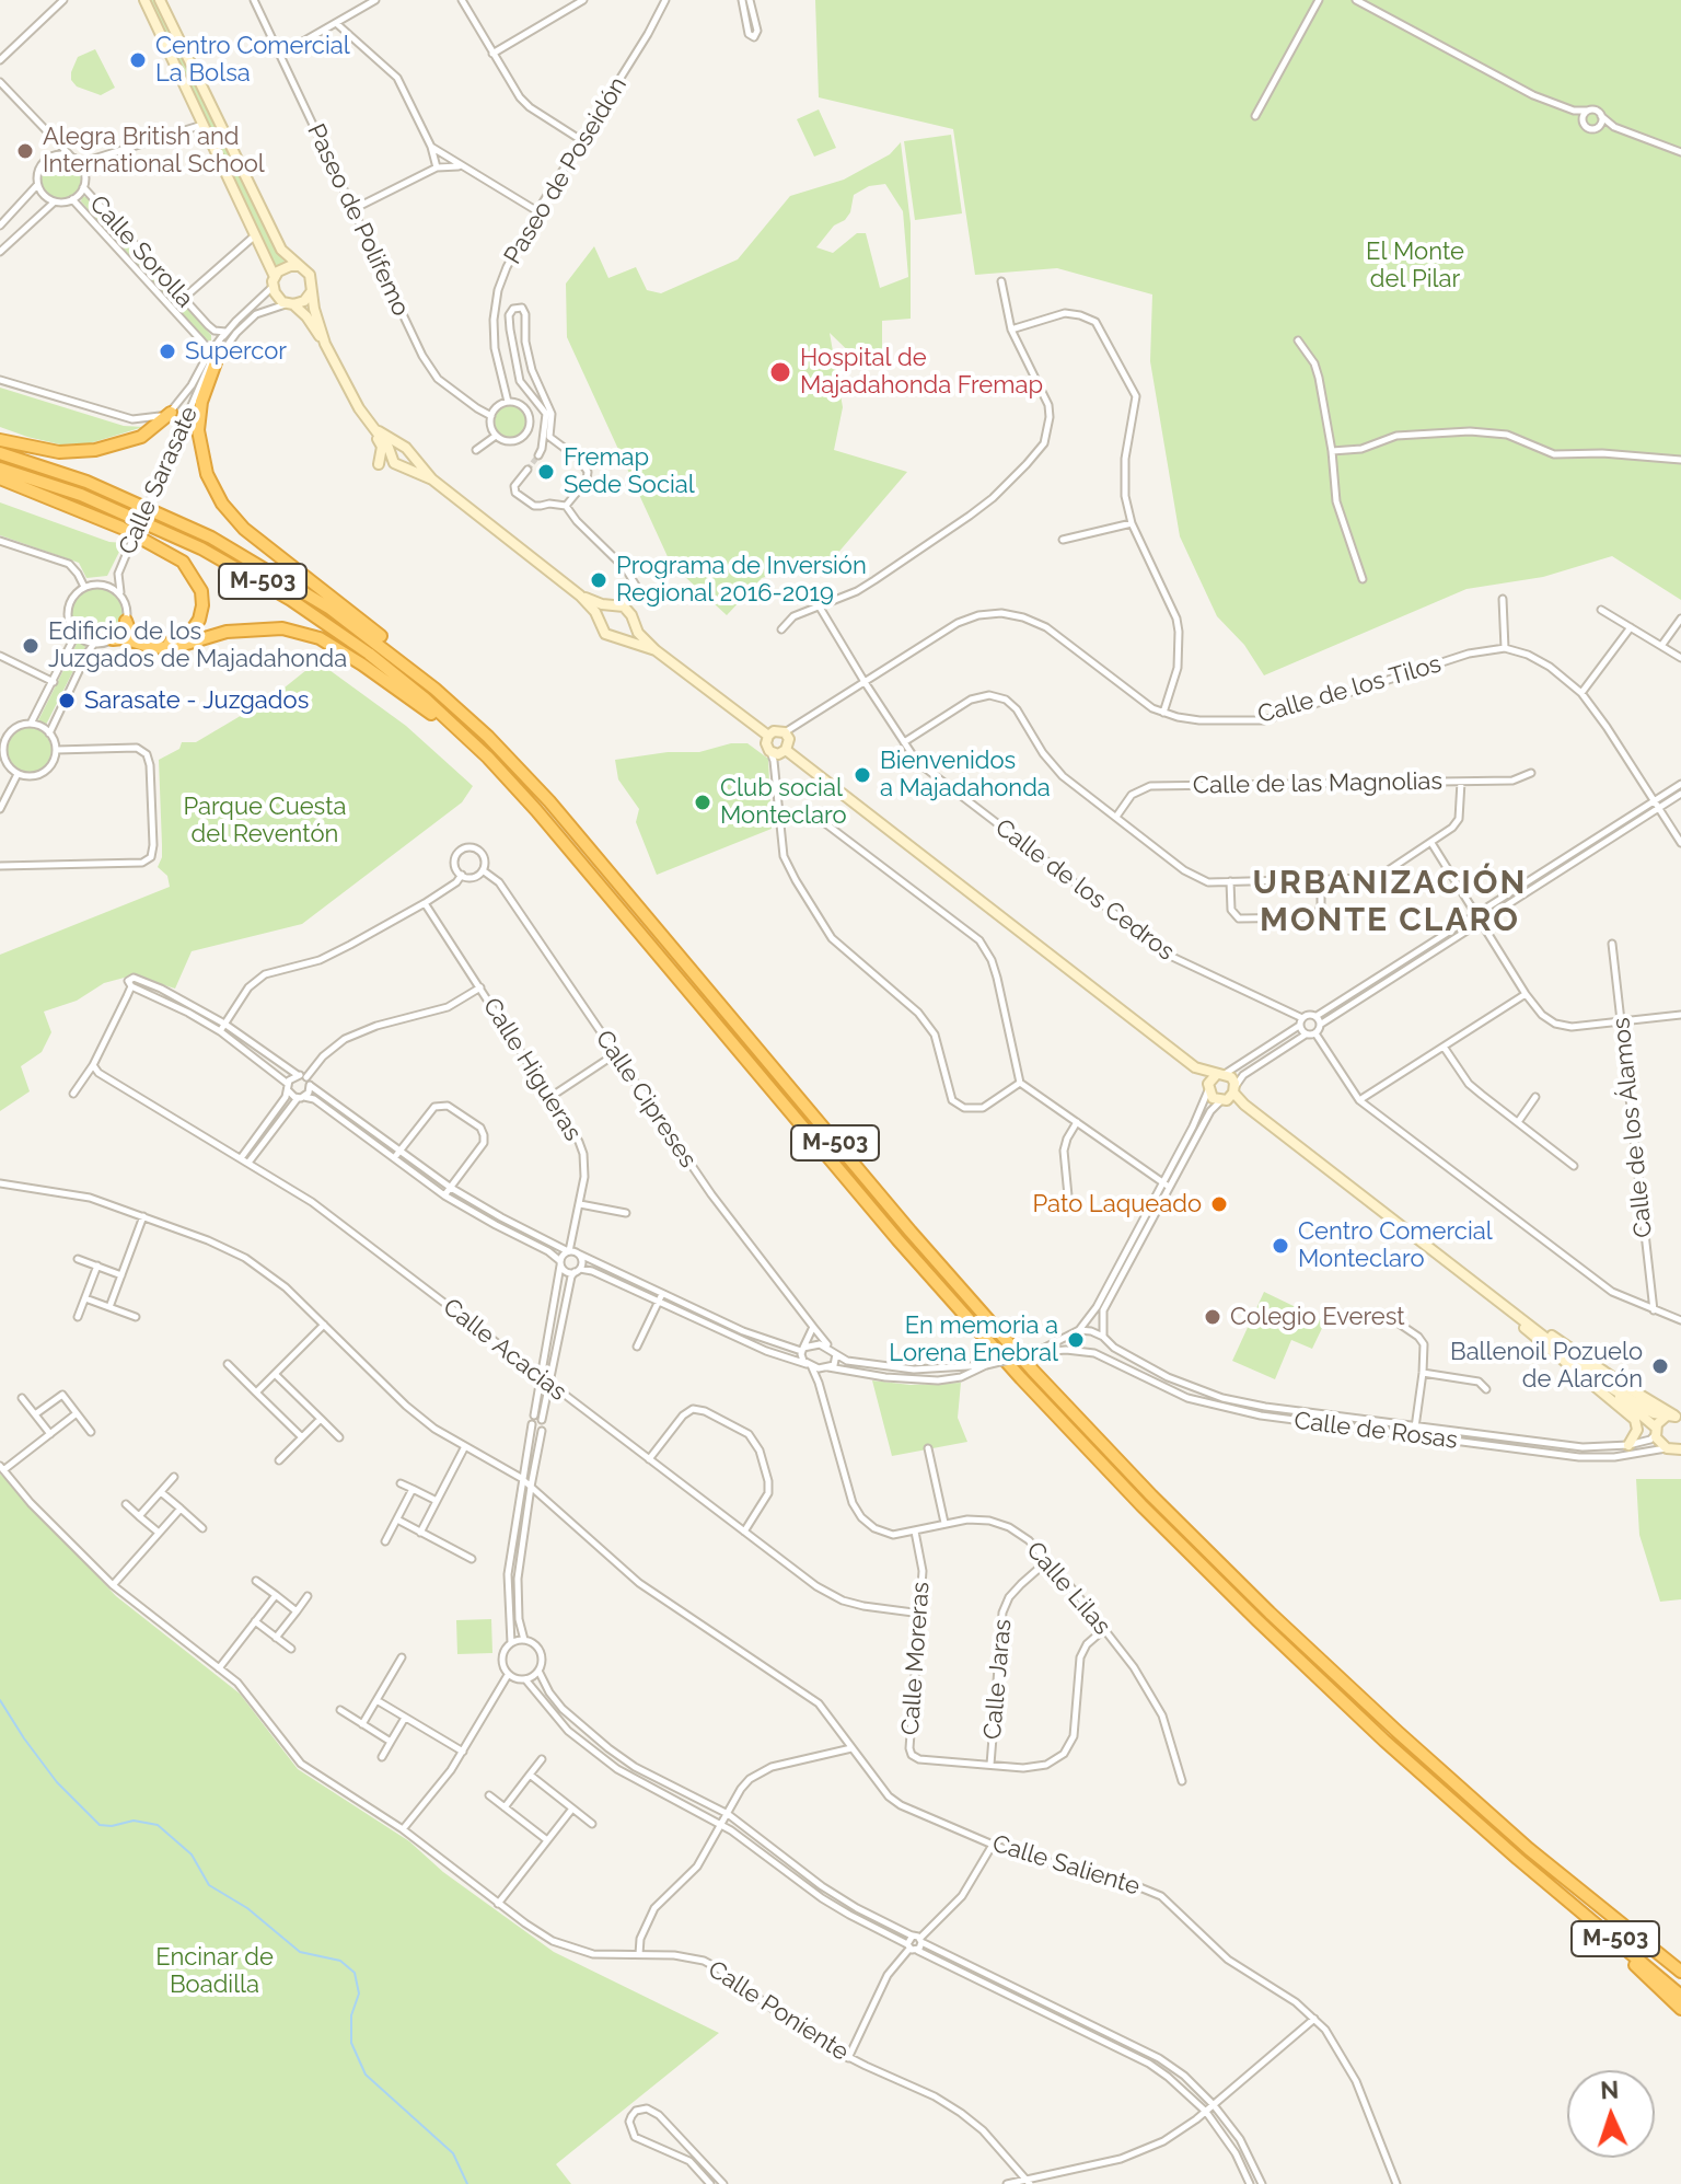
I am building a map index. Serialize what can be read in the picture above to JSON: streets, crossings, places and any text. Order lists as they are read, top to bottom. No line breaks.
{"streets":{"highway":["M-503"],"street":["Paseo de Poseidón","Paseo de Polifemo","Calle Sorolla","Calle Sarasate","Calle de los Tilos","Calle de las Magnolias","Calle de los Cedros","Calle Higueras","Calle Cipreses","Calle de los Álamos","Calle Acacias","Calle de Rosas","Calle Lilas","Calle Moreras","Calle Jaras","Calle Saliente","Calle Poniente"]},"crossings":[["Paseo de Poseidón","Paseo de Polifemo"],["Calle Sorolla","Calle Sarasate"],["Calle Sorolla","M-503"],["Calle Sarasate","M-503"],["Calle de los Tilos","Calle de los Cedros"],["Calle Acacias","Calle Moreras"],["Calle Lilas","Calle Moreras"],["Calle Lilas","Calle Jaras"],["Calle Moreras","Calle Jaras"]],"districts":["URBANIZACIÓN MONTE CLARO"],"parks":["El Monte del Pilar","Parque Cuesta del Reventón","Encinar de Boadilla"],"places":["Centro Comercial La Bolsa","Alegra British and International School","Supercor","Hospital de Majadahonda Fremap","Fremap Sede Social","Programa de Inversión Regional 2016-2019","Edificio de los Juzgados de Majadahonda","Sarasate - Juzgados","Bienvenidos a Majadahonda","Club social Monteclaro","Pato Laqueado","Centro Comercial Monteclaro","Colegio Everest","En memoria a Lorena Enebral","Ballenoil Pozuelo de Alarcón"],"north":"top"}
